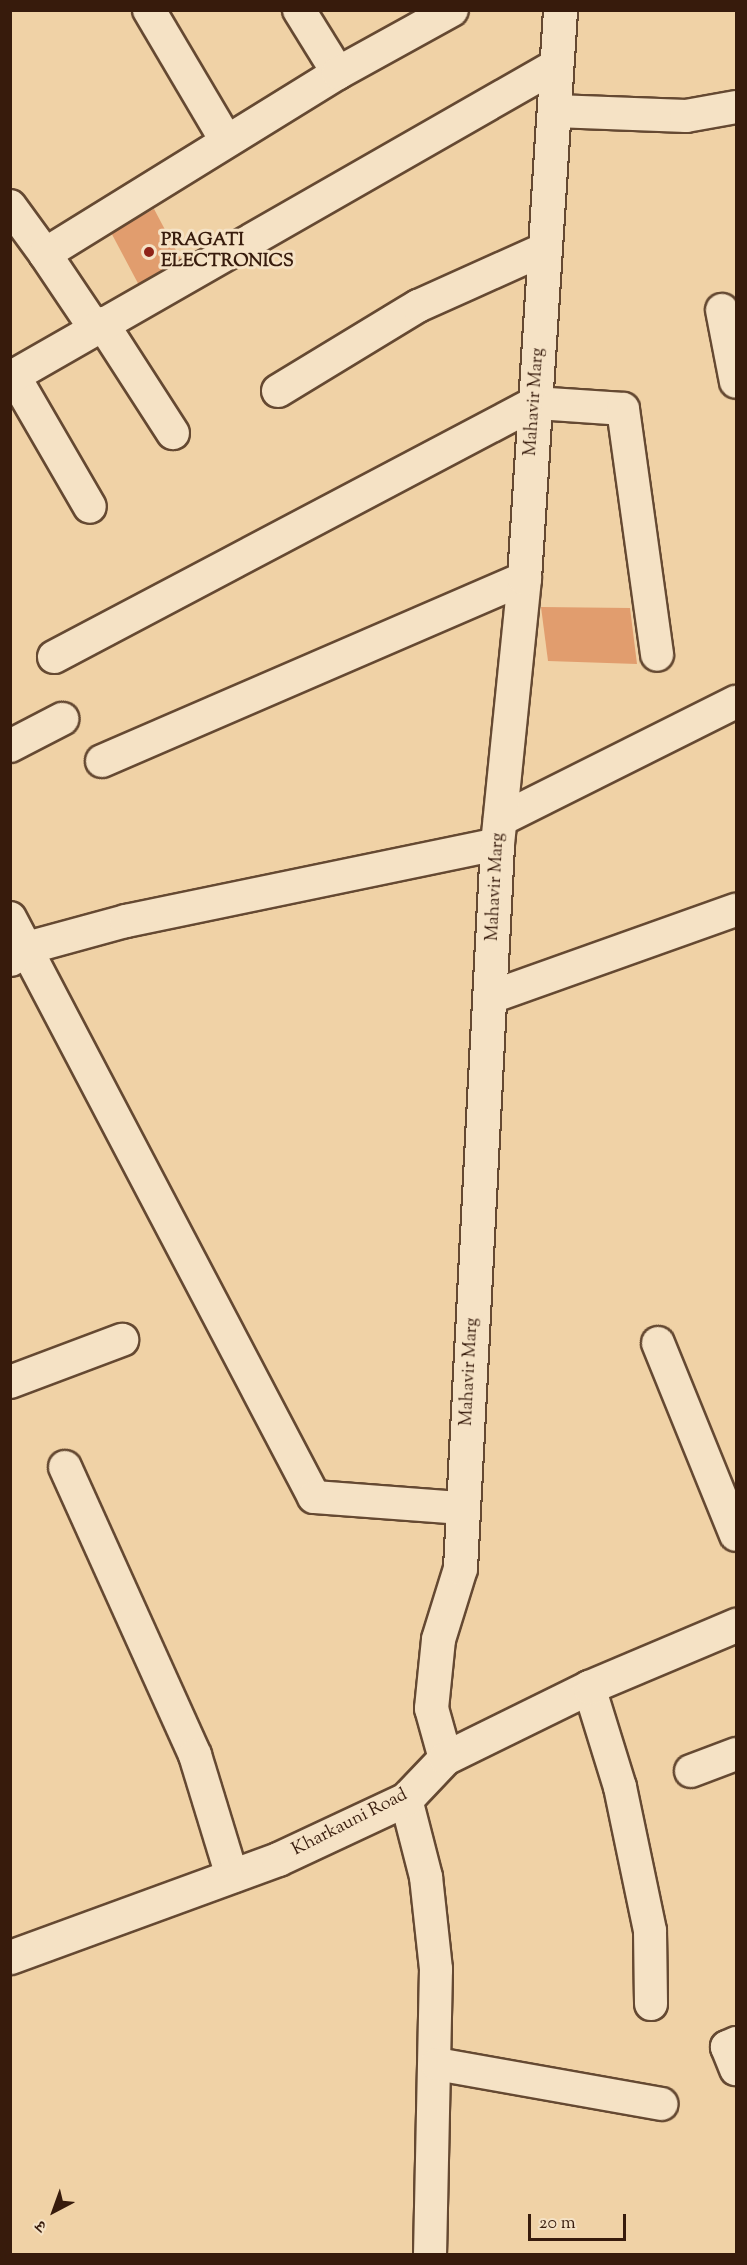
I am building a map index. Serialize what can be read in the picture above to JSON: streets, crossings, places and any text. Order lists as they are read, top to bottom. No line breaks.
{"streets":{"street":["Mahavir Marg","Kharkauni Road"]},"crossings":[["Mahavir Marg","Kharkauni Road"]],"places":["PRAGATI ELECTRONICS"],"scale_bar":"20 m","north":"bottom left"}
